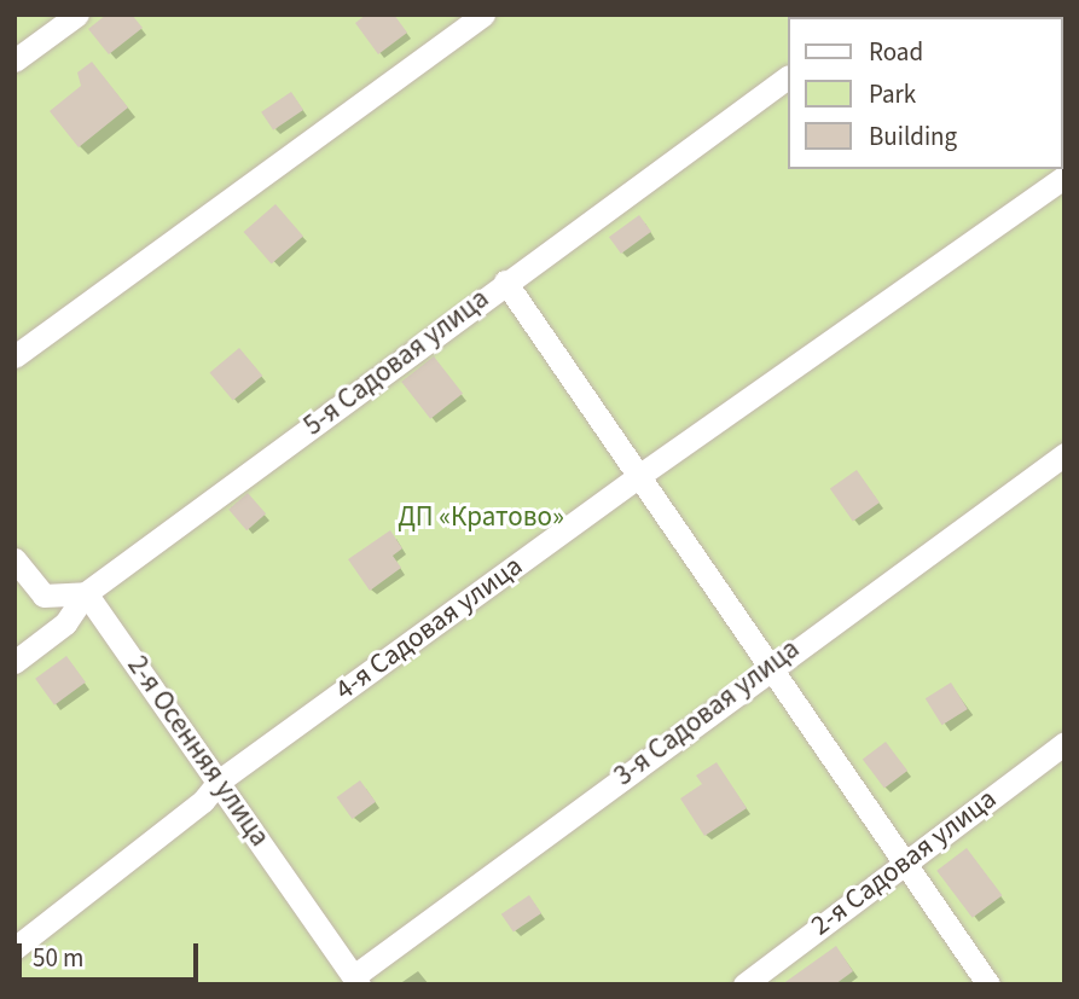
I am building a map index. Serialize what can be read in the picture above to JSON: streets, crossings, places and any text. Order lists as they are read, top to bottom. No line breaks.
{"streets":{"street":["5-я Садовая улица","4-я Садовая улица","3-я Садовая улица","2-я Осенняя улица","2-я Садовая улица"]},"crossings":[["5-я Садовая улица","2-я Осенняя улица"],["4-я Садовая улица","2-я Осенняя улица"],["3-я Садовая улица","2-я Осенняя улица"]],"parks":["ДП «Кратово»"],"legend":["Road","Park","Building"],"scale_bar":"50 m"}
